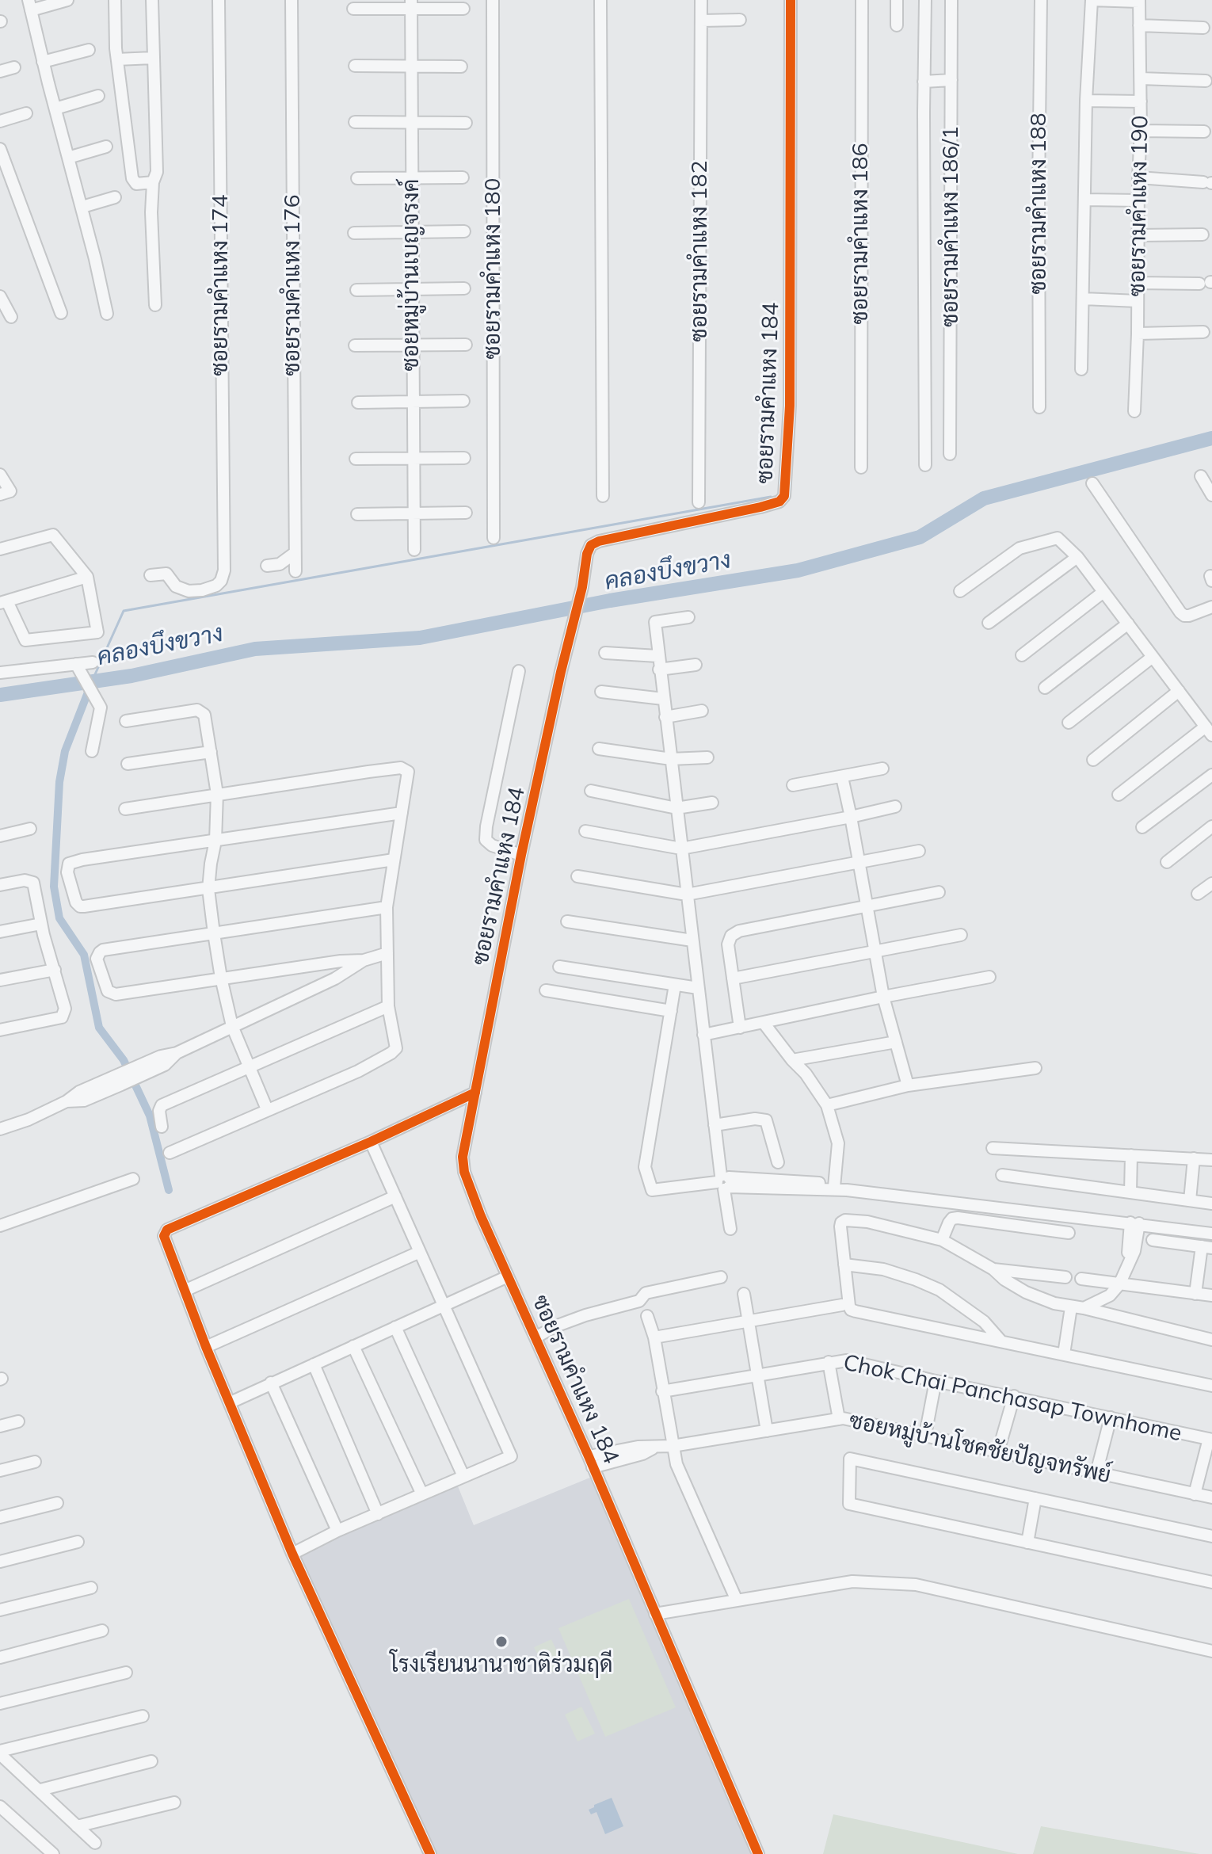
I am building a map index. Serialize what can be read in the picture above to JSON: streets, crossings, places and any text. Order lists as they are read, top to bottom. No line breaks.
{"streets":{"street":["ซอยรามคำแหง 188","ซอยรามคำแหง 190","ซอยรามคำแหง 186/1","ซอยรามคำแหง 186","ซอยรามคำแหง 182","ซอยรามคำแหง 180","ซอยหมู่บ้านเบญจรงค์","ซอยรามคำแหง 174","ซอยรามคำแหง 176","ซอยรามคำแหง 184","Chok Chai Panchasap Townhome","ซอยหมู่บ้านโชคชัยปัญจทรัพย์"]},"crossings":[["ซอยรามคำแหง 184","ซอยหมู่บ้านโชคชัยปัญจทรัพย์"]],"water":["คลองบึงขวาง"],"places":["โรงเรียนนานาชาติร่วมฤดี"]}
